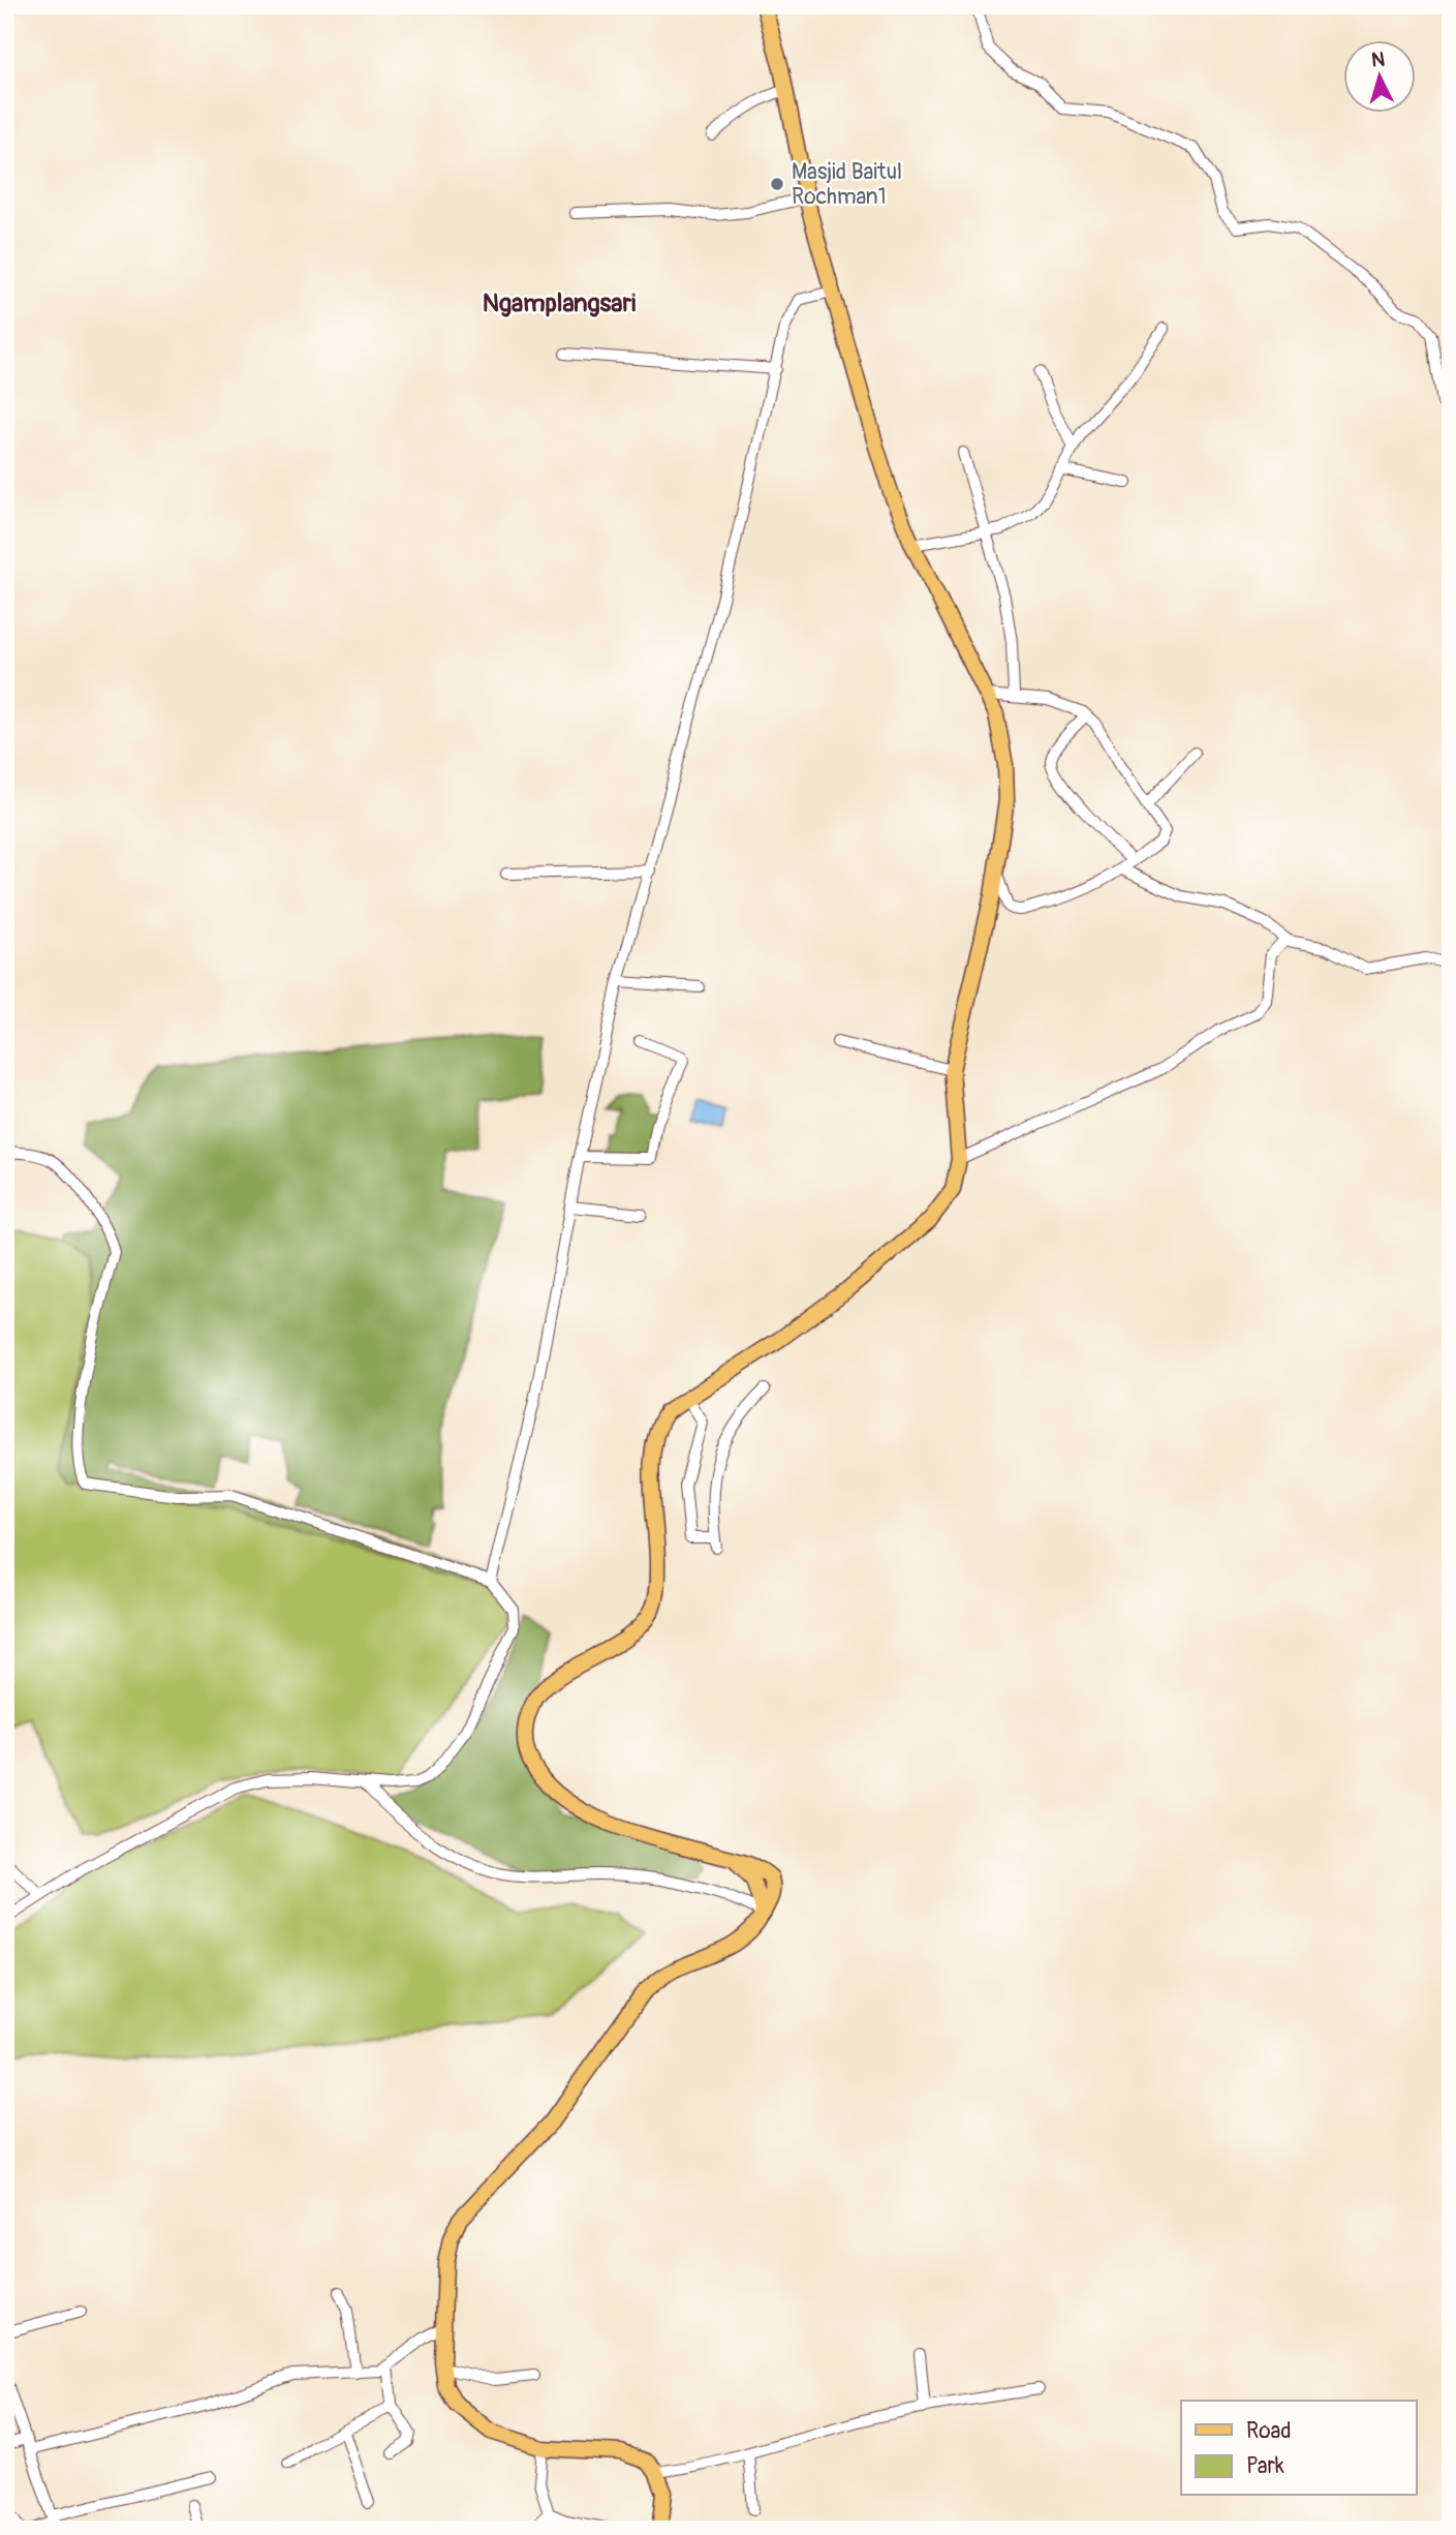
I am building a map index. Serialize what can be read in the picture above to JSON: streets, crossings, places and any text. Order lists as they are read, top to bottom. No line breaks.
{"districts":["Ngamplangsari"],"places":["Masjid Baitul Rochman1"],"legend":["Road","Park"],"north":"top"}
